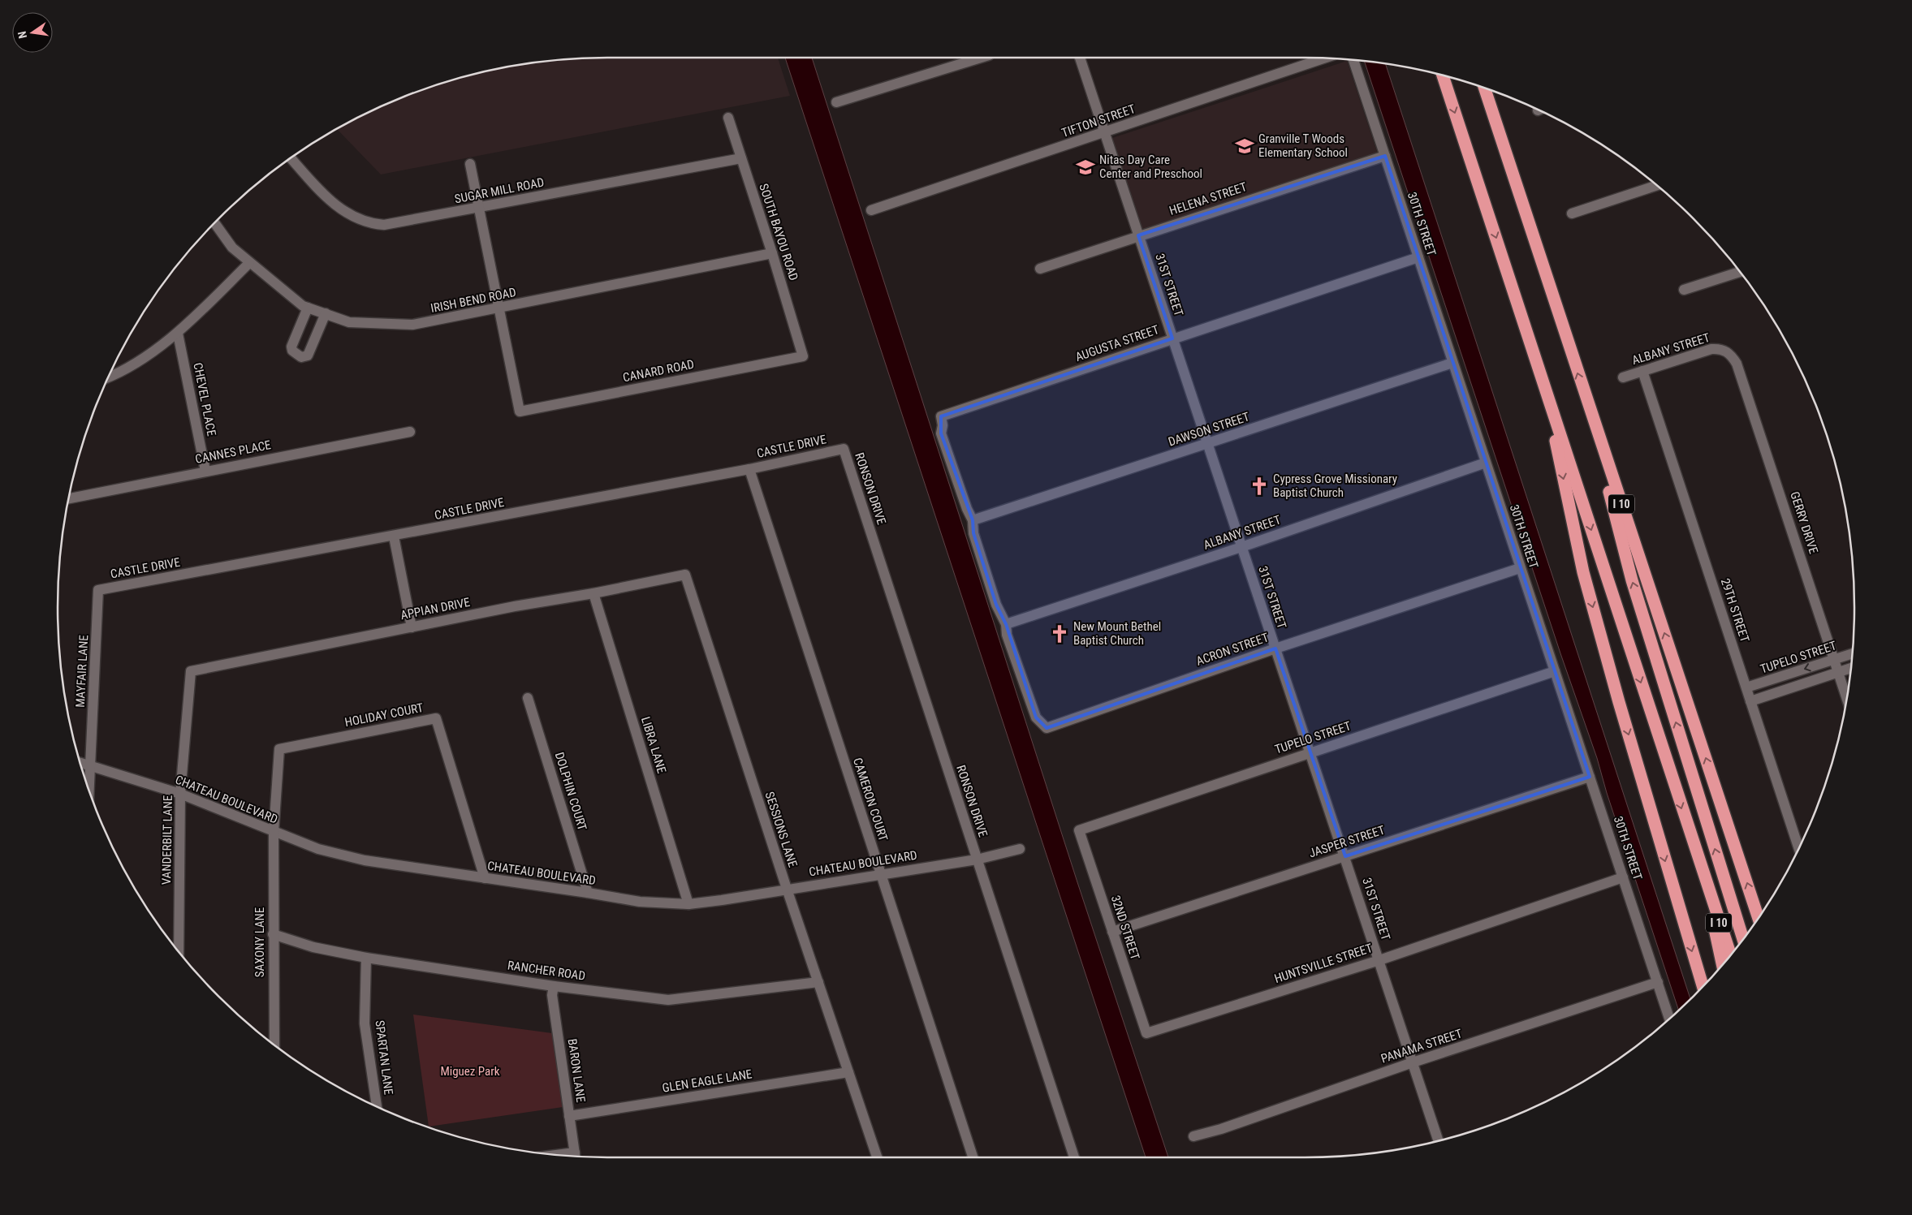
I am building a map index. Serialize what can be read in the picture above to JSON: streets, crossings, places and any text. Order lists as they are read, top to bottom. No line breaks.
{"streets":{"highway":["I 10"],"street":["TIFTON STREET","SUGAR MILL ROAD","HELENA STREET","30TH STREET","SOUTH BAYOU ROAD","31ST STREET","IRISH BEND ROAD","AUGUSTA STREET","ALBANY STREET","CANARD ROAD","CHEVEL PLACE","DAWSON STREET","CASTLE DRIVE","CANNES PLACE","RONSON DRIVE","GERRY DRIVE","APPIAN DRIVE","29TH STREET","ACRON STREET","TUPELO STREET","MAYFAIR LANE","HOLIDAY COURT","LIBRA LANE","DOLPHIN COURT","CHATEAU BOULEVARD","CAMERON COURT","SESSIONS LANE","VANDERBILT LANE","JASPER STREET","32ND STREET","SAXONY LANE","HUNTSVILLE STREET","RANCHER ROAD","PANAMA STREET","SPARTAN LANE","BARON LANE","GLEN EAGLE LANE"]},"crossings":[["TIFTON STREET","31ST STREET"],["SUGAR MILL ROAD","SOUTH BAYOU ROAD"],["HELENA STREET","30TH STREET"],["HELENA STREET","31ST STREET"],["30TH STREET","AUGUSTA STREET"],["30TH STREET","ALBANY STREET"],["30TH STREET","DAWSON STREET"],["30TH STREET","ACRON STREET"],["30TH STREET","TUPELO STREET"],["30TH STREET","JASPER STREET"],["30TH STREET","HUNTSVILLE STREET"],["30TH STREET","PANAMA STREET"],["SOUTH BAYOU ROAD","IRISH BEND ROAD"],["SOUTH BAYOU ROAD","CANARD ROAD"],["31ST STREET","AUGUSTA STREET"],["31ST STREET","ALBANY STREET"],["31ST STREET","DAWSON STREET"],["31ST STREET","ACRON STREET"],["31ST STREET","TUPELO STREET"],["31ST STREET","JASPER STREET"],["31ST STREET","HUNTSVILLE STREET"],["31ST STREET","PANAMA STREET"],["IRISH BEND ROAD","CANARD ROAD"],["AUGUSTA STREET","DAWSON STREET"],["ALBANY STREET","GERRY DRIVE"],["ALBANY STREET","29TH STREET"],["ALBANY STREET","ACRON STREET"],["CHEVEL PLACE","CANNES PLACE"],["CASTLE DRIVE","RONSON DRIVE"],["CASTLE DRIVE","MAYFAIR LANE"],["CASTLE DRIVE","CAMERON COURT"],["RONSON DRIVE","CHATEAU BOULEVARD"],["GERRY DRIVE","TUPELO STREET"],["APPIAN DRIVE","LIBRA LANE"],["APPIAN DRIVE","SESSIONS LANE"],["APPIAN DRIVE","VANDERBILT LANE"],["29TH STREET","TUPELO STREET"],["TUPELO STREET","32ND STREET"],["MAYFAIR LANE","CHATEAU BOULEVARD"],["HOLIDAY COURT","CHATEAU BOULEVARD"],["HOLIDAY COURT","SAXONY LANE"],["LIBRA LANE","CHATEAU BOULEVARD"],["DOLPHIN COURT","CHATEAU BOULEVARD"],["CHATEAU BOULEVARD","CAMERON COURT"],["CHATEAU BOULEVARD","SESSIONS LANE"],["CHATEAU BOULEVARD","VANDERBILT LANE"],["CHATEAU BOULEVARD","SAXONY LANE"],["SESSIONS LANE","RANCHER ROAD"],["SESSIONS LANE","GLEN EAGLE LANE"],["JASPER STREET","32ND STREET"],["32ND STREET","HUNTSVILLE STREET"],["SAXONY LANE","RANCHER ROAD"],["RANCHER ROAD","SPARTAN LANE"],["RANCHER ROAD","BARON LANE"],["BARON LANE","GLEN EAGLE LANE"]],"parks":["Miguez Park"],"places":{"school or university":["Granville T Woods Elementary School","Nitas Day Care Center and Preschool"],"church":["Cypress Grove Missionary Baptist Church","New Mount Bethel Baptist Church"]},"north":"left"}
